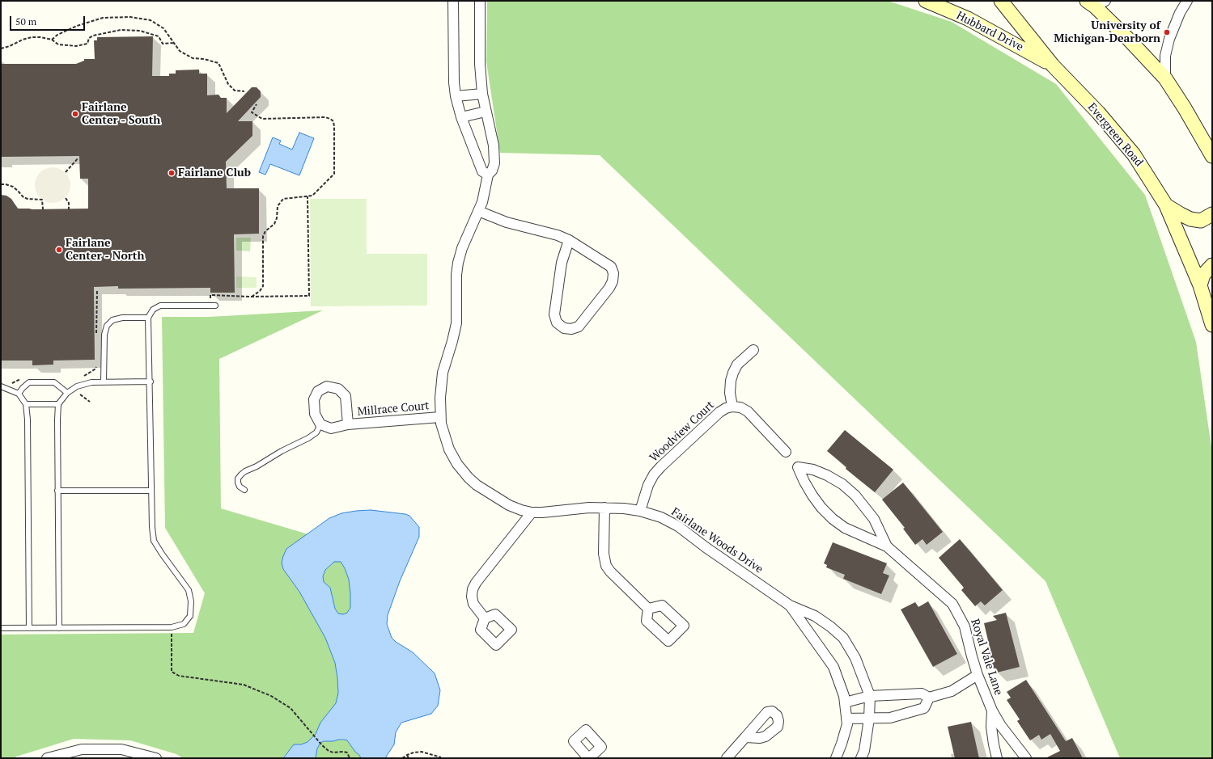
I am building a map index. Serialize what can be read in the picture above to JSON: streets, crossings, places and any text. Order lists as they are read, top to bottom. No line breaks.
{"streets":{"street":["Hubbard Drive","Evergreen Road","Millrace Court","Woodview Court","Fairlane Woods Drive","Royal Vale Lane"]},"crossings":[["Hubbard Drive","Evergreen Road"],["Millrace Court","Fairlane Woods Drive"],["Woodview Court","Fairlane Woods Drive"]],"places":["University of Michigan-Dearborn","Fairlane Center - South","Fairlane Club","Fairlane Center - North"],"scale_bar":"50 m"}
